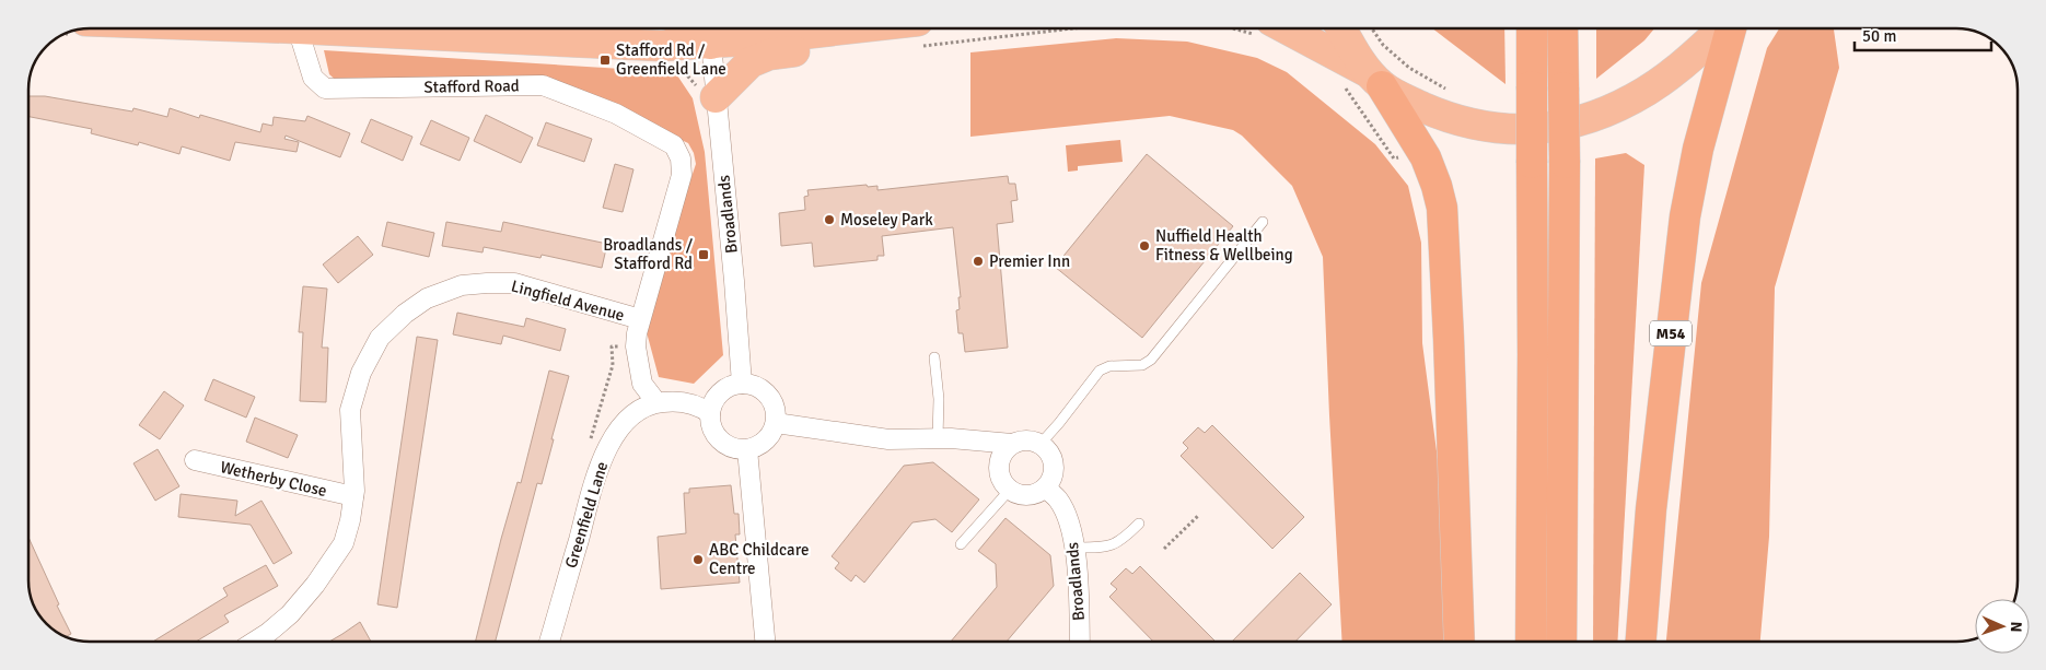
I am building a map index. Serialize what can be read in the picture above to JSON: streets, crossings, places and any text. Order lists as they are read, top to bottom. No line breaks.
{"streets":{"highway":["M54"],"street":["Stafford Road","Broadlands","Lingfield Avenue","Wetherby Close","Greenfield Lane"]},"crossings":[["Stafford Road","Lingfield Avenue"],["Broadlands","Greenfield Lane"],["Lingfield Avenue","Wetherby Close"]],"places":{"transit":["Stafford Rd / Greenfield Lane","Broadlands / Stafford Rd"],"other":["Moseley Park","Nuffield Health Fitness & Wellbeing","Premier Inn","ABC Childcare Centre"]},"scale_bar":"50 m","north":"right"}
